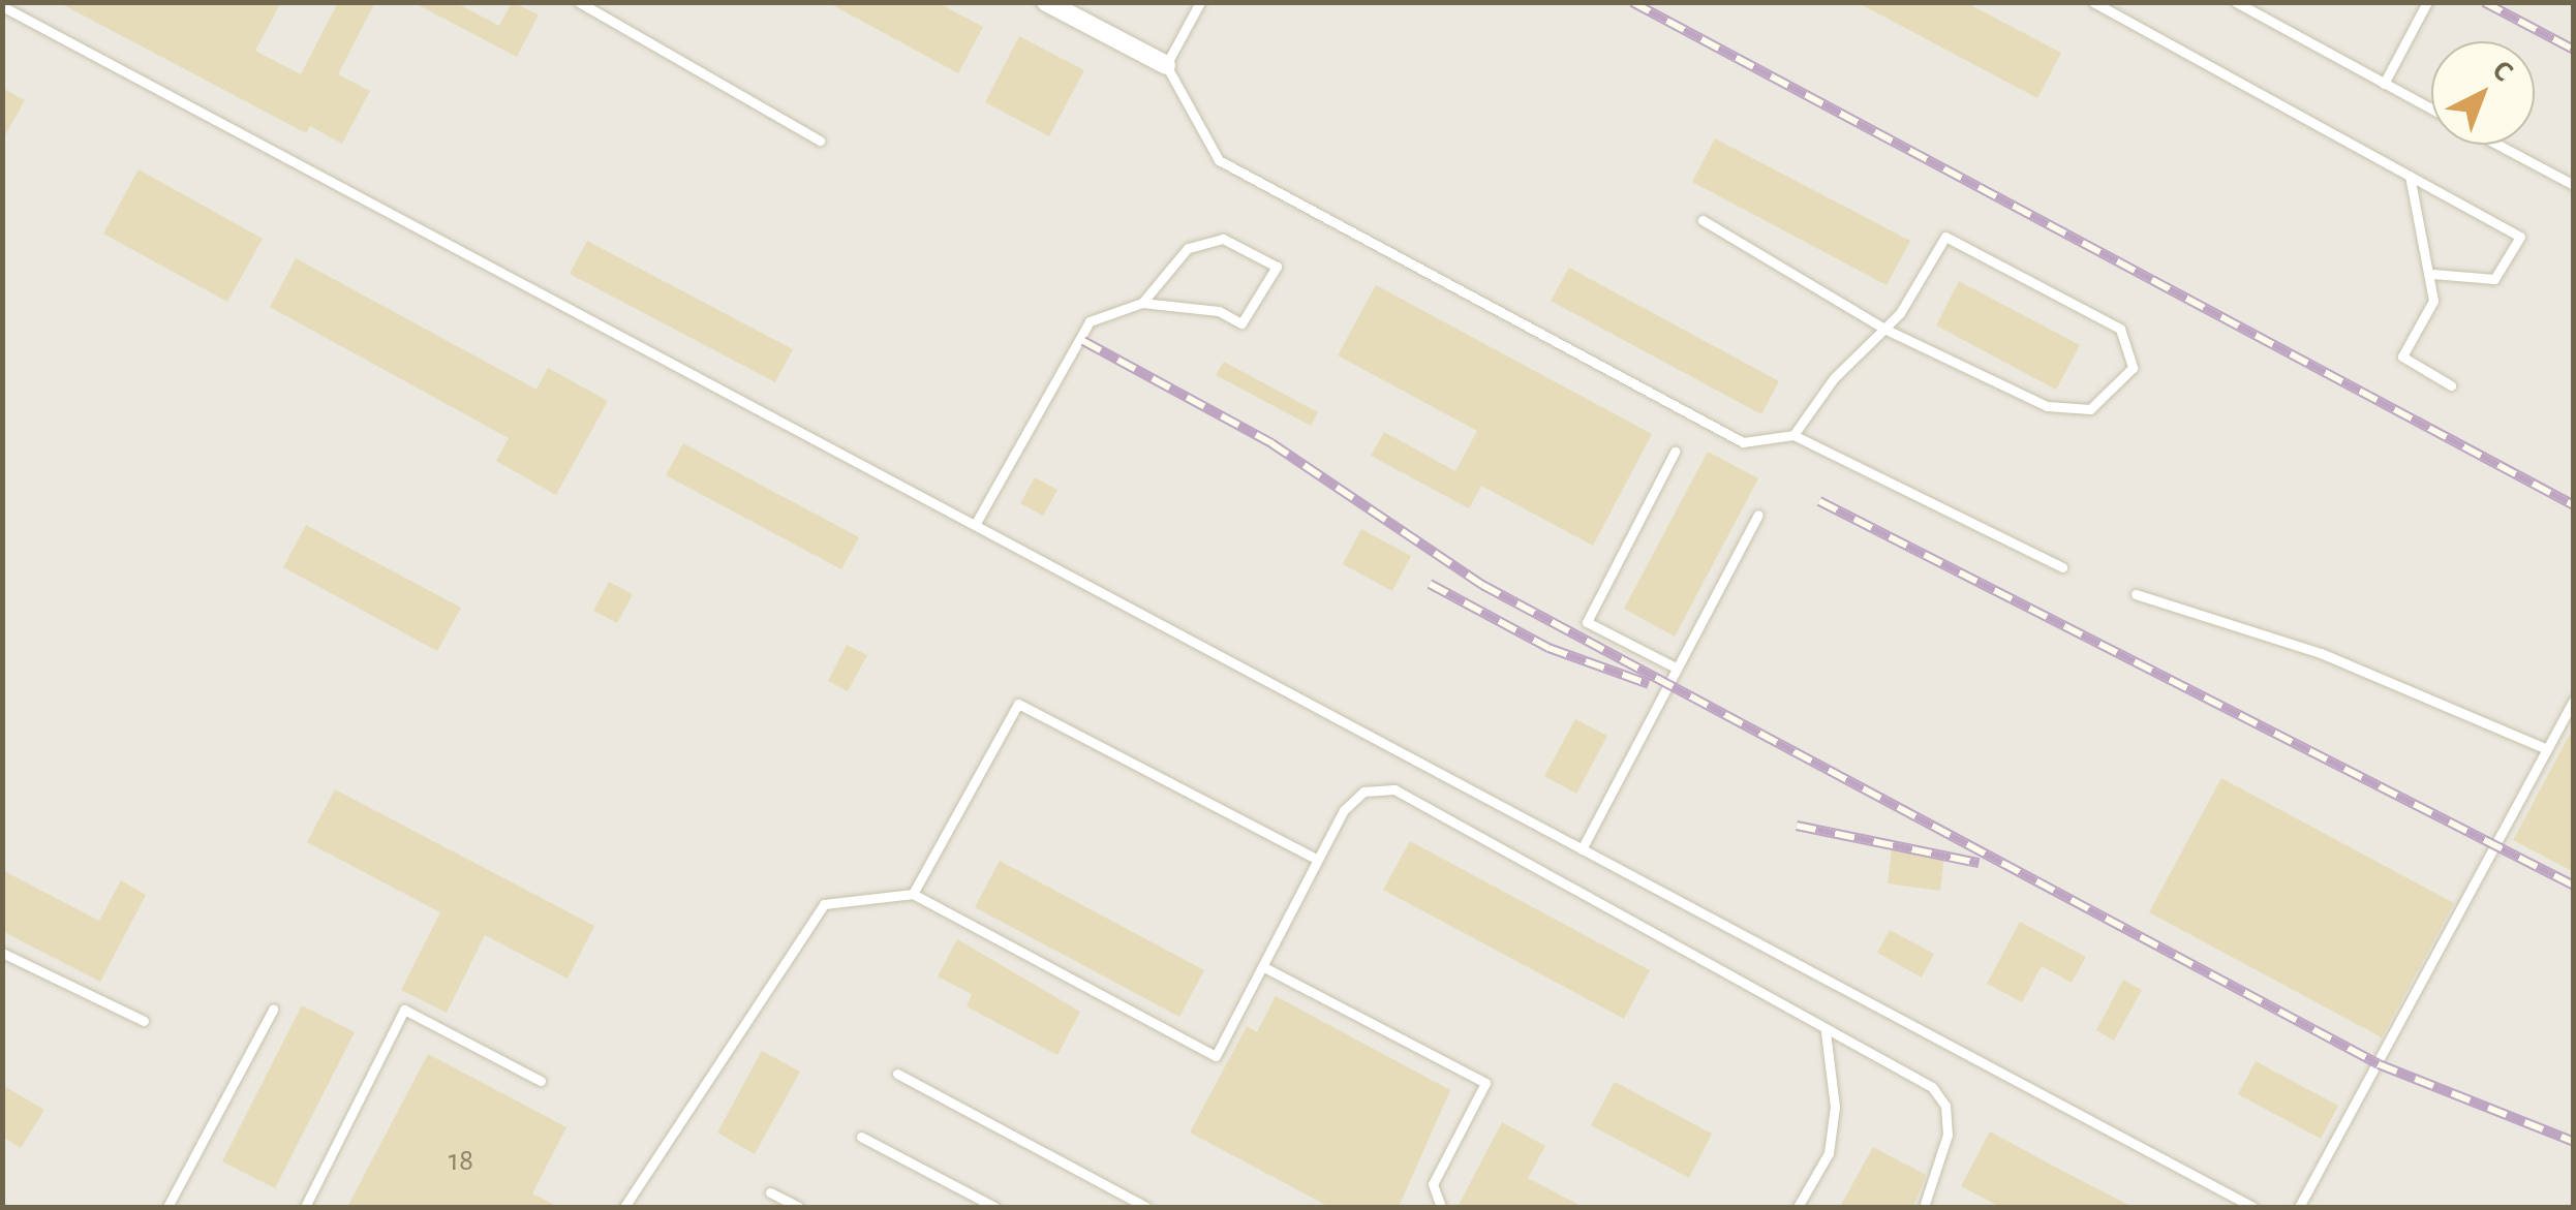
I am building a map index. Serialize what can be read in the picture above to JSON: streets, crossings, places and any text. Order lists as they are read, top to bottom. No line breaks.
{"house_numbers":["18"],"north":"top right"}
